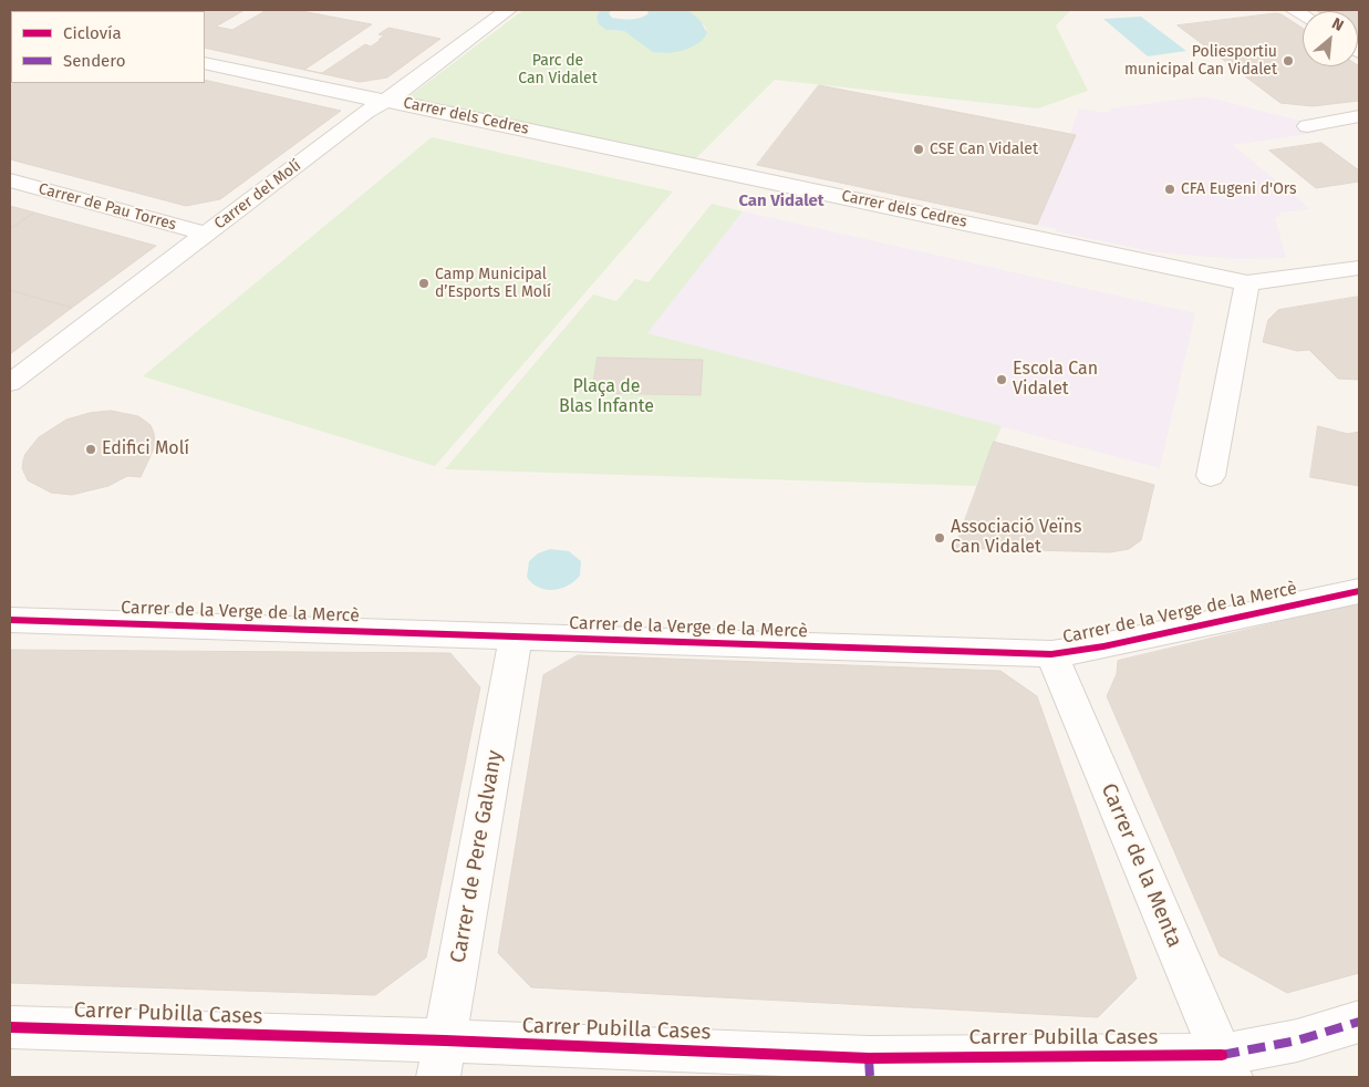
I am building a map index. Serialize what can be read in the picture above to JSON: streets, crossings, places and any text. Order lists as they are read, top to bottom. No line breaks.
{"streets":{"street":["Carrer dels Cedres","Carrer del Molí","Carrer de Pau Torres","Carrer de la Verge de la Mercè","Carrer de Pere Galvany","Carrer de la Menta","Carrer Pubilla Cases"]},"crossings":[["Carrer dels Cedres","Carrer del Molí"],["Carrer del Molí","Carrer de Pau Torres"],["Carrer de la Verge de la Mercè","Carrer de Pere Galvany"],["Carrer de la Verge de la Mercè","Carrer de la Menta"],["Carrer de Pere Galvany","Carrer Pubilla Cases"],["Carrer de la Menta","Carrer Pubilla Cases"]],"districts":["Can Vidalet"],"parks":["Parc de Can Vidalet","Plaça de Blas Infante"],"places":["Poliesportiu municipal Can Vidalet","CSE Can Vidalet","CFA Eugeni d'Ors","Camp Municipal d’Esports El Molí","Escola Can Vidalet","Edifici Molí","Associació Veïns Can Vidalet"],"legend":["Ciclovía","Sendero"],"north":"top right"}
